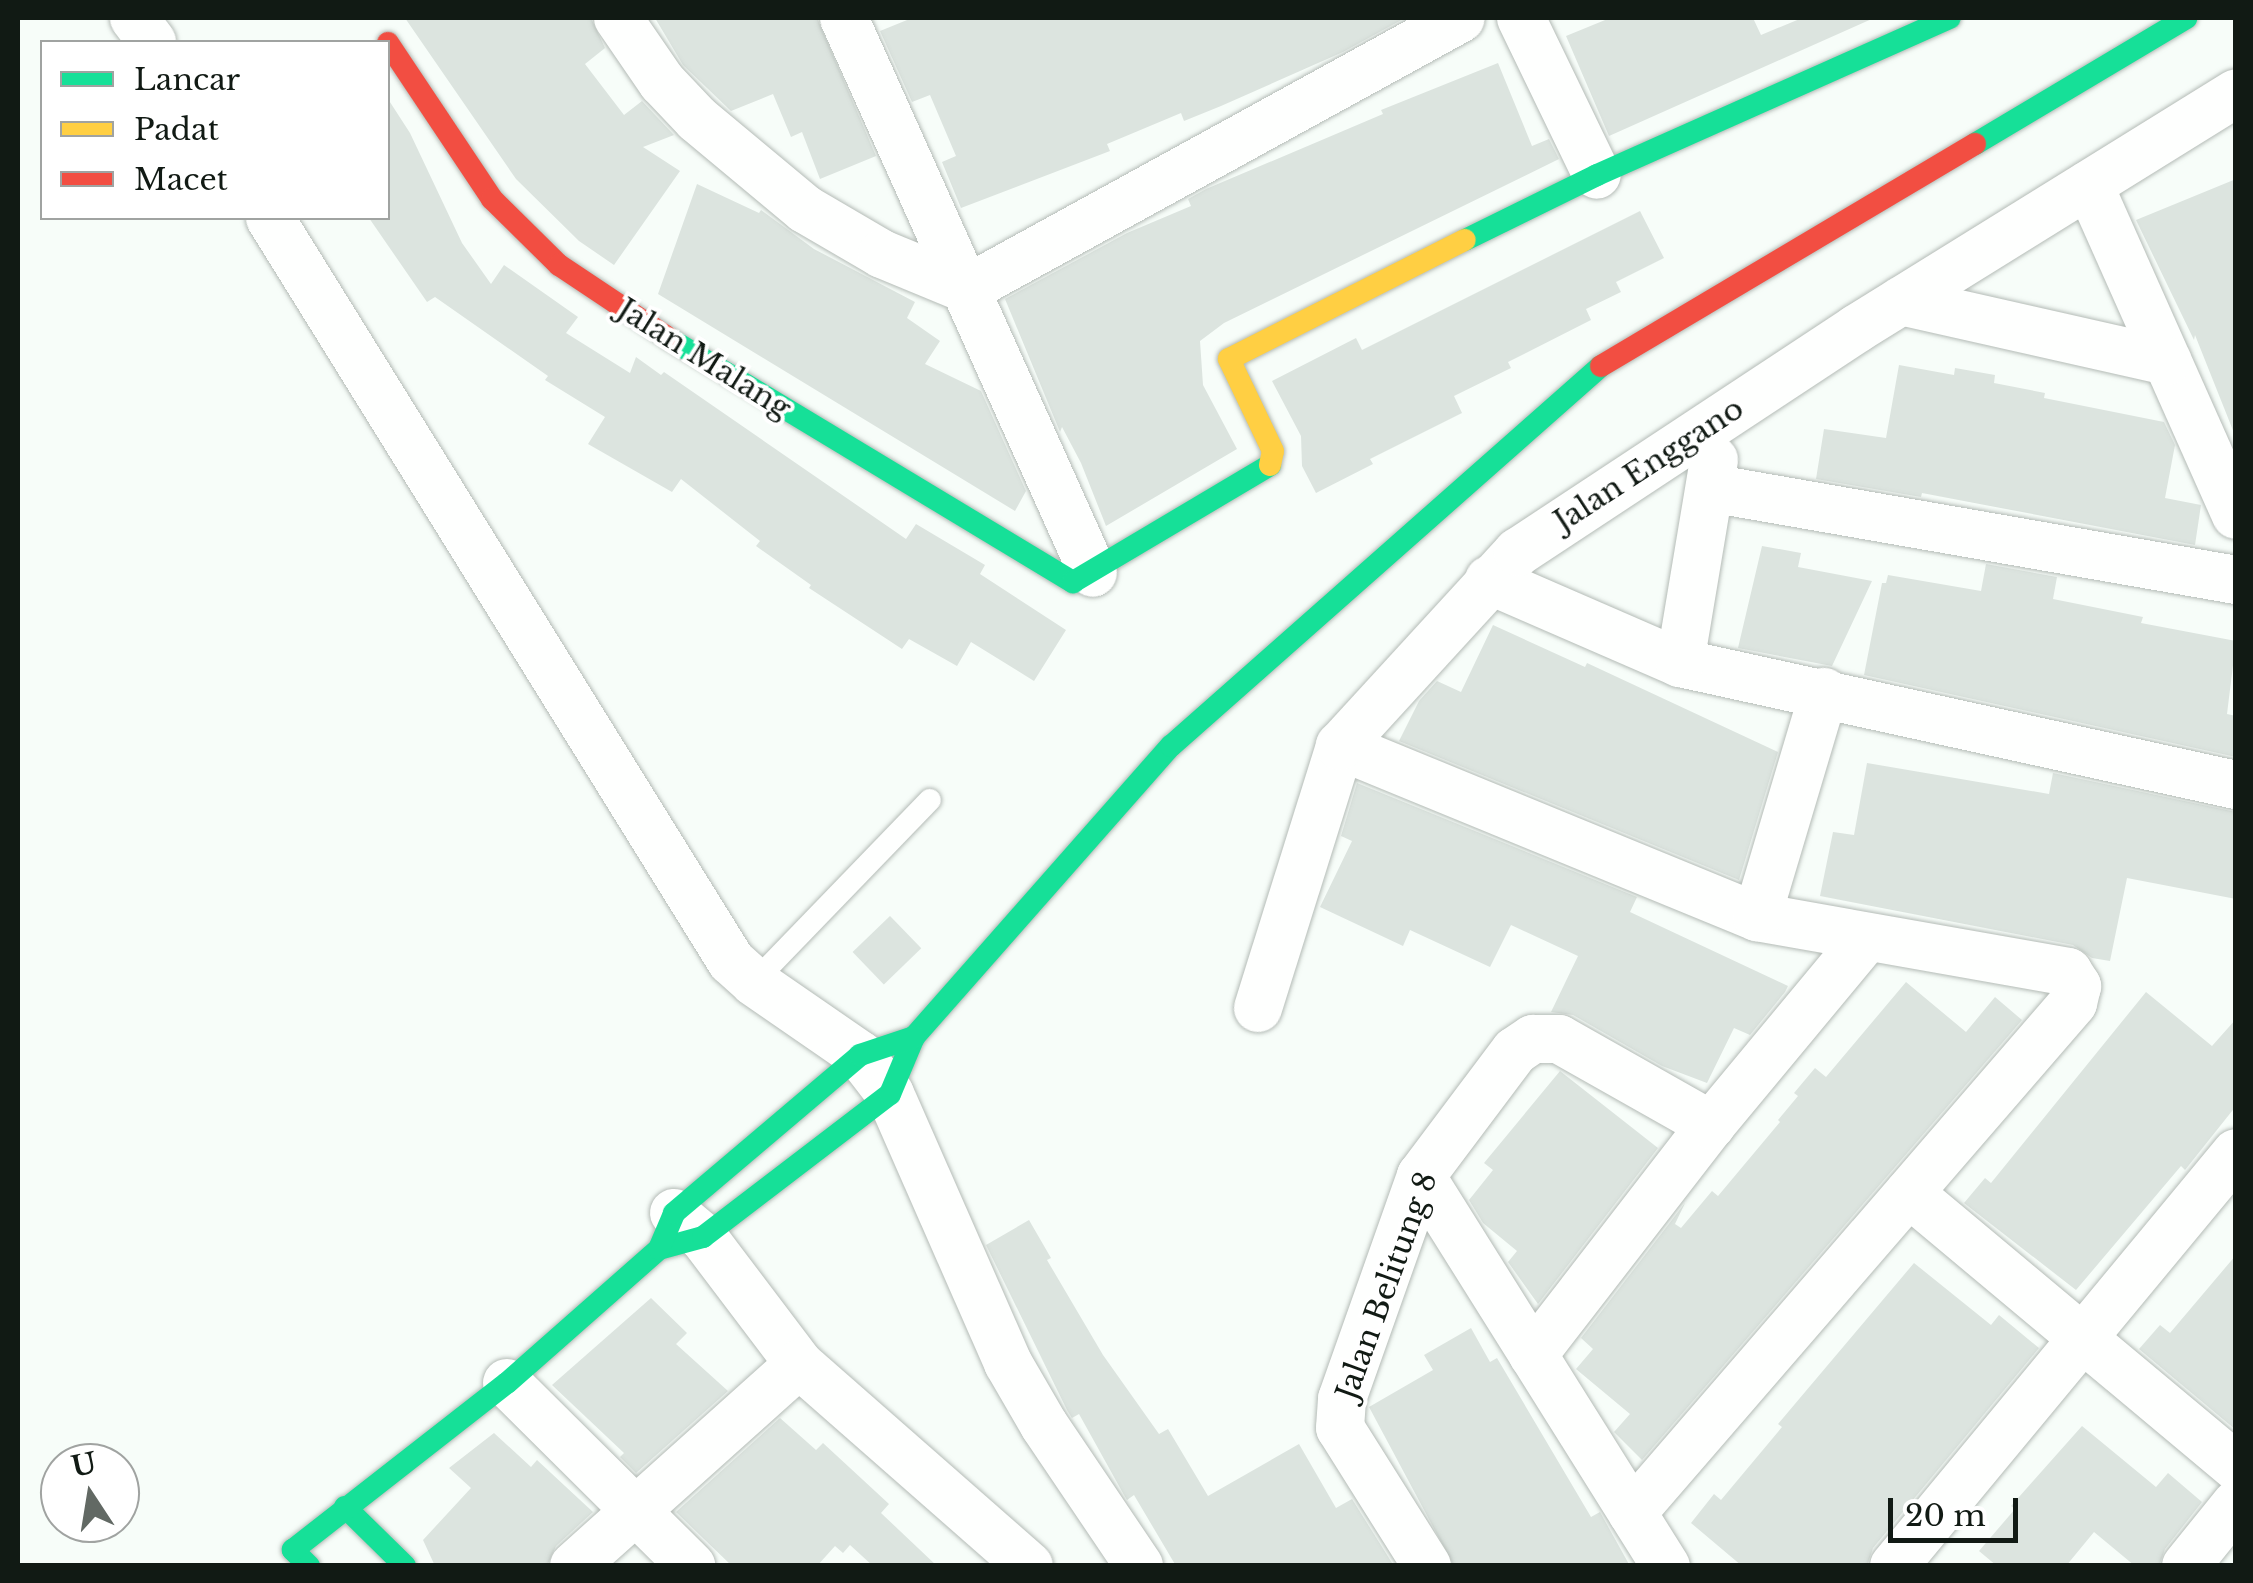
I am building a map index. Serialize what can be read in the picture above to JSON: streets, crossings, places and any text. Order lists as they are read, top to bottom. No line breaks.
{"streets":{"street":["Jalan Malang","Jalan Enggano","Jalan Belitung 8"]},"legend":["Lancar","Padat","Macet"],"scale_bar":"20 m","north":"top"}
